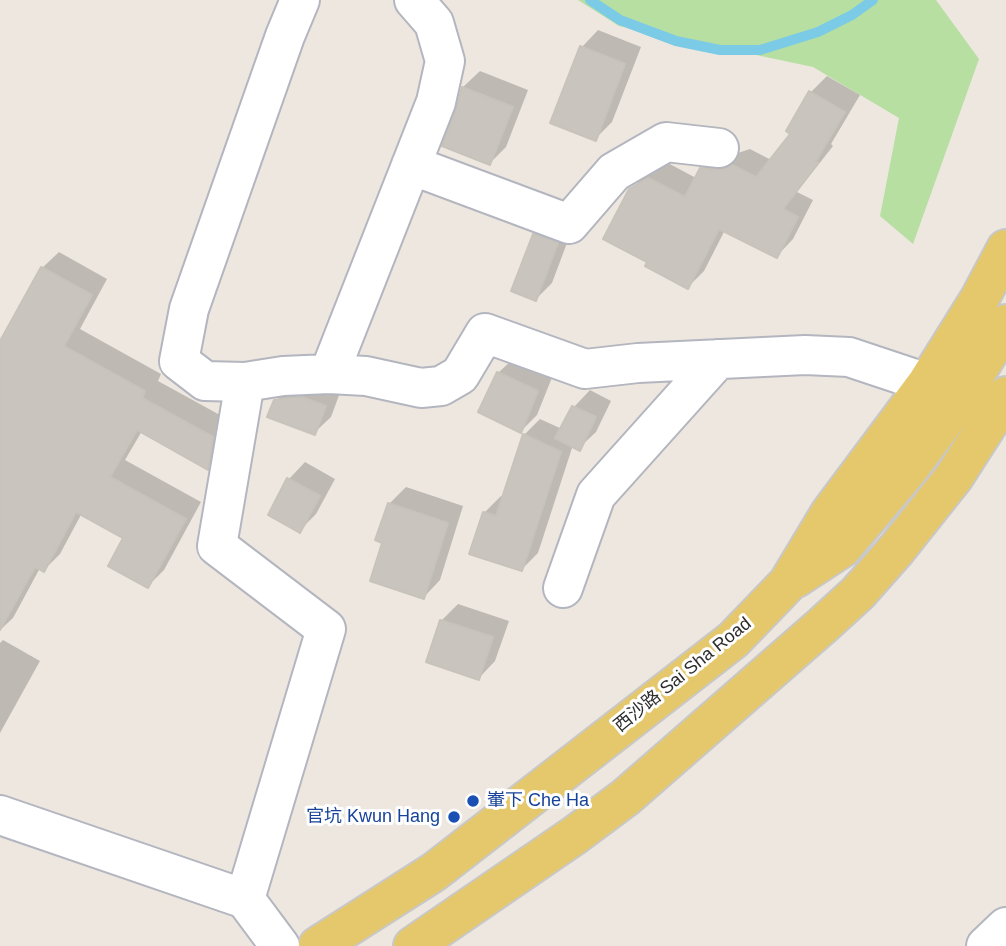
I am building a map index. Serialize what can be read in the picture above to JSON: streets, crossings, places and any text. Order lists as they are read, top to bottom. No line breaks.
{"streets":{"main road":["西沙路 Sai Sha Road"]},"places":["輋下 Che Ha","官坑 Kwun Hang"]}
